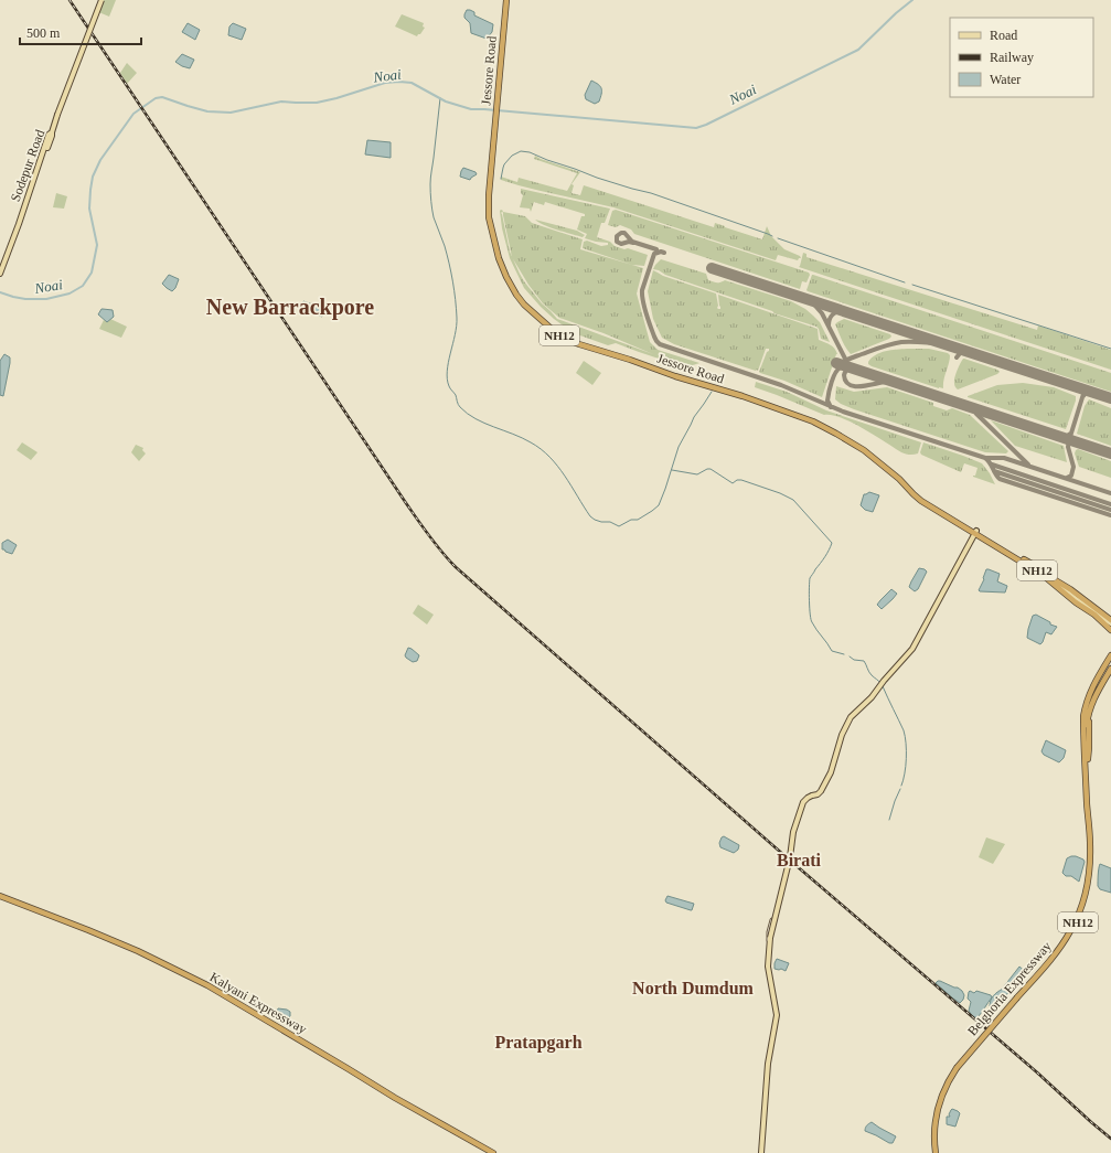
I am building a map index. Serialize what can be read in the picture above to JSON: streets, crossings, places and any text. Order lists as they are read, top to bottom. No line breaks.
{"streets":{"highway":["Jessore Road","NH12","Belghoria Expressway","Kalyani Expressway"],"main road":["Sodepur Road"]},"crossings":[["Jessore Road","NH12"]],"districts":["New Barrackpore","Birati","North Dumdum","Pratapgarh"],"water":["Noai"],"legend":["Road","Railway","Water"],"scale_bar":"500 m"}
